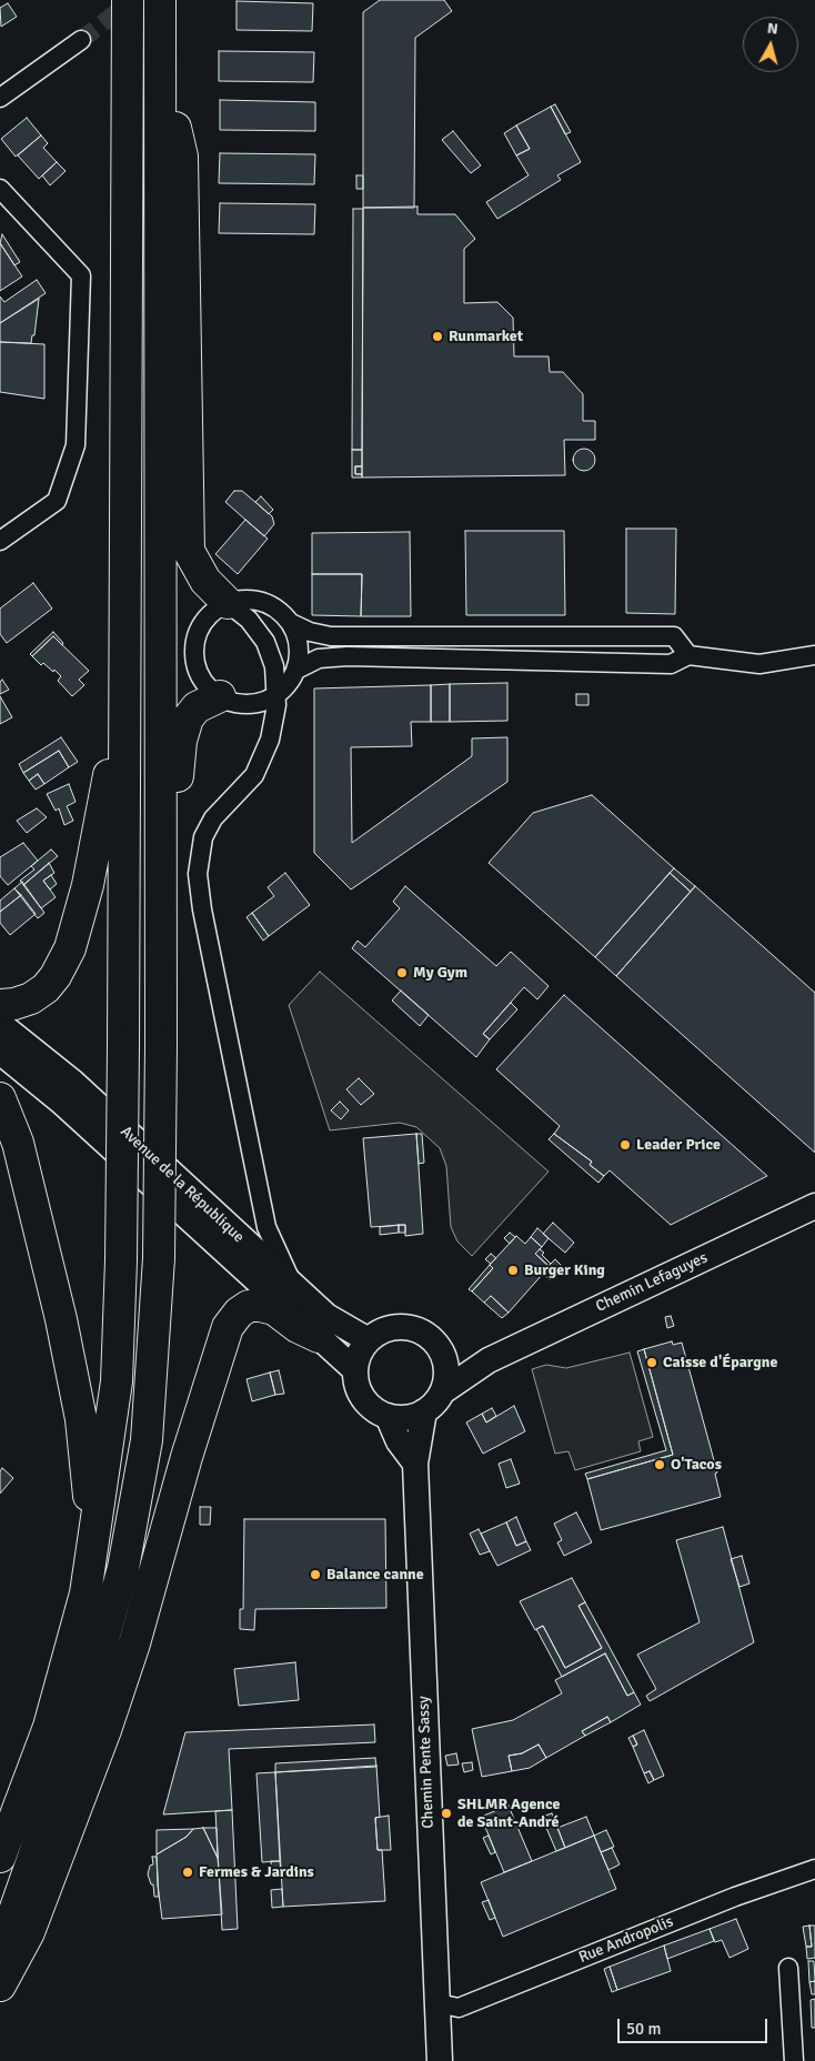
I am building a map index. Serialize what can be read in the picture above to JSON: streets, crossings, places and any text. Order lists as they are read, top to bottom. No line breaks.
{"streets":{"main road":["Avenue de la République","Chemin Lefaguyes","Chemin Pente Sassy"],"street":["Rue Andropolis"]},"crossings":[["Avenue de la République","Chemin Lefaguyes"],["Avenue de la République","Chemin Pente Sassy"],["Chemin Lefaguyes","Chemin Pente Sassy"],["Chemin Pente Sassy","Rue Andropolis"]],"places":["Runmarket","My Gym","Leader Price","Burger King","Caisse d'Épargne","O'Tacos","Balance canne","SHLMR Agence de Saint-André","Fermes & Jardins"],"scale_bar":"50 m","north":"top"}
